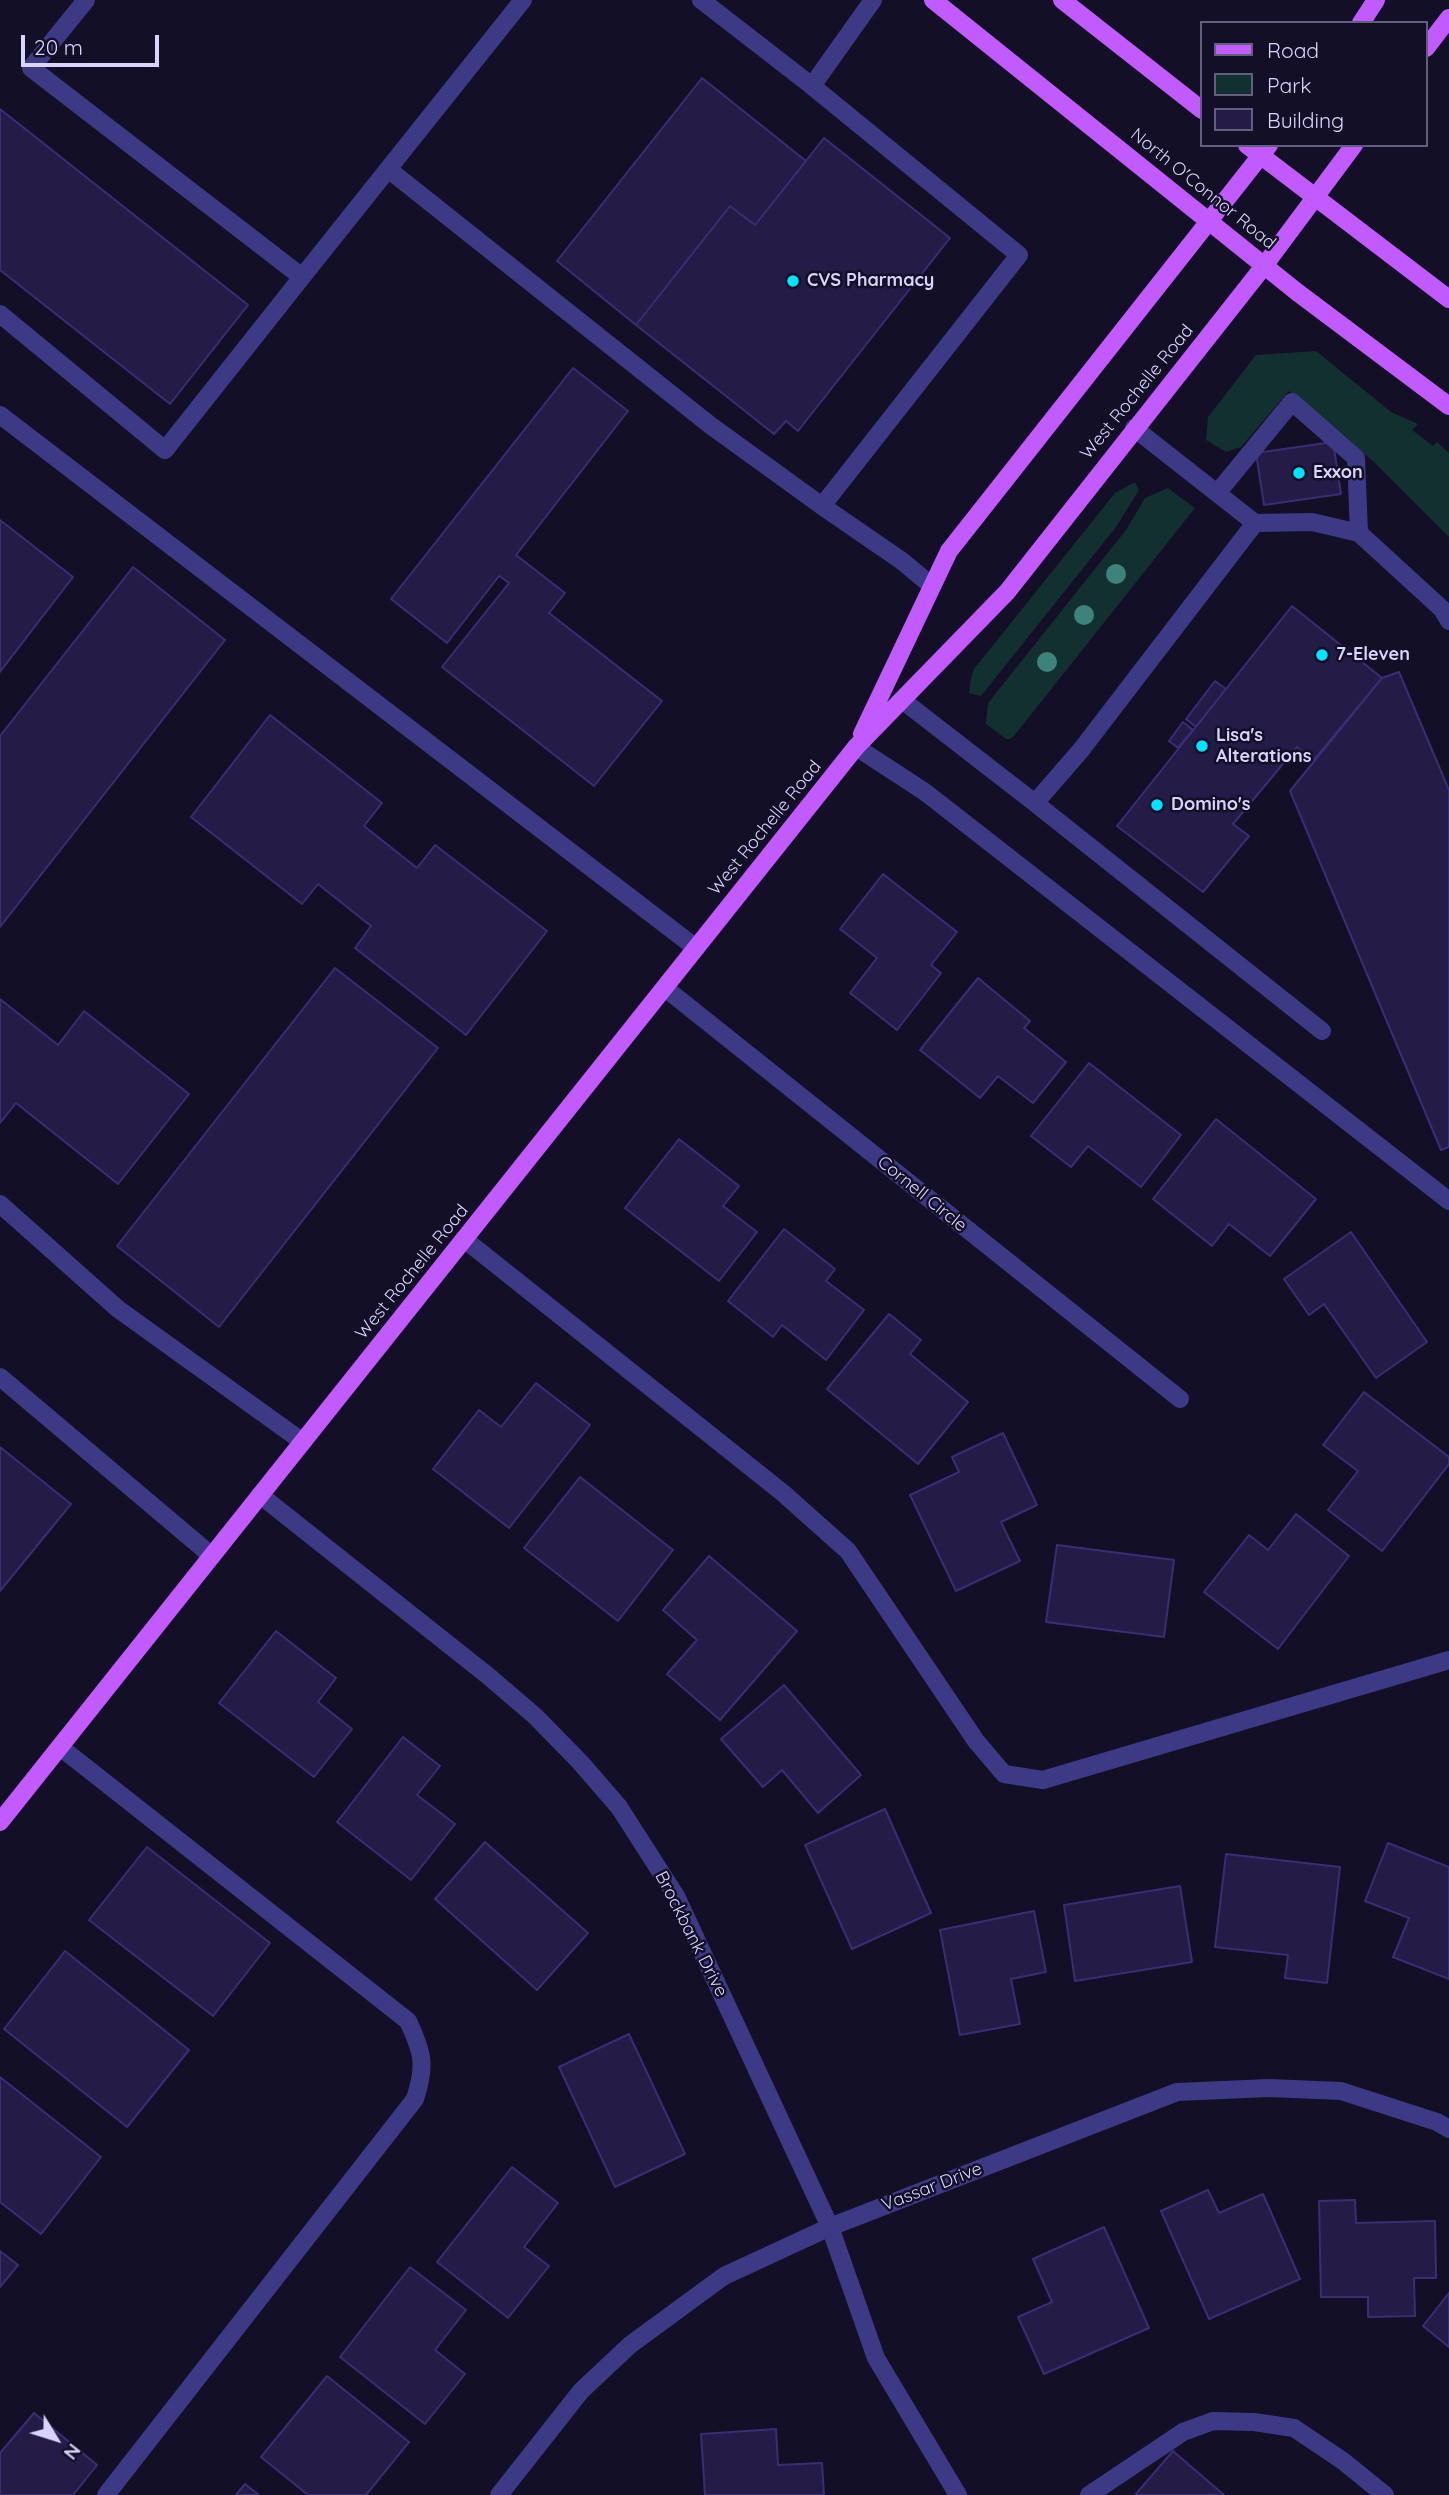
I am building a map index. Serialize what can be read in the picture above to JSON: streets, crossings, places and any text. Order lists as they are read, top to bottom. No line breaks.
{"streets":{"main road":["North O'Connor Road","West Rochelle Road"],"street":["Cornell Circle","Brockbank Drive","Vassar Drive"]},"crossings":[["North O'Connor Road","West Rochelle Road"],["West Rochelle Road","Cornell Circle"],["West Rochelle Road","Brockbank Drive"],["Brockbank Drive","Vassar Drive"]],"places":["CVS Pharmacy","Exxon","7-Eleven","Lisa's Alterations","Domino's"],"legend":["Road","Park","Building"],"scale_bar":"20 m","north":"bottom right"}
